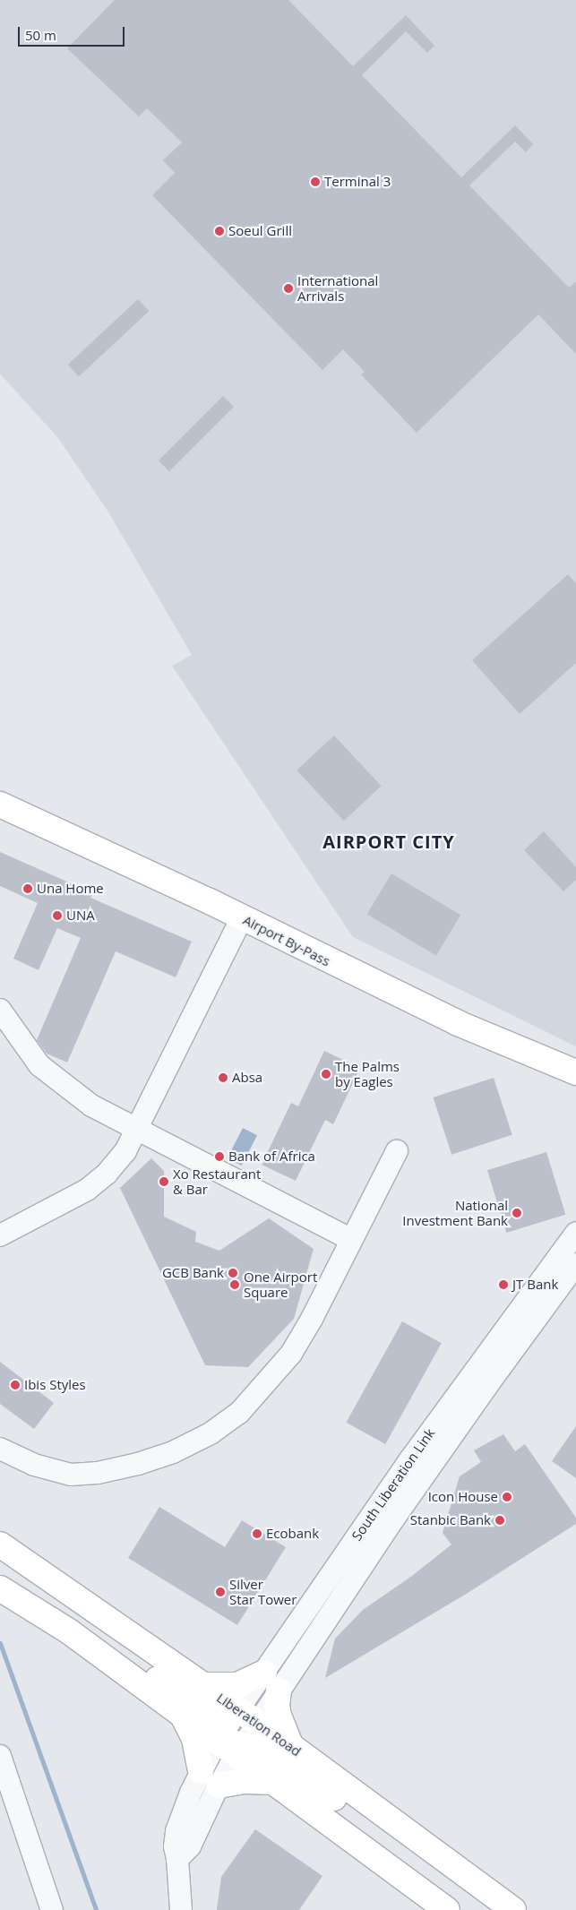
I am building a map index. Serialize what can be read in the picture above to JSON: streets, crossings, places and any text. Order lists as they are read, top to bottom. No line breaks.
{"streets":{"main road":["Airport By-Pass","Liberation Road"],"street":["South Liberation Link"]},"crossings":[["South Liberation Link","Liberation Road"]],"districts":["AIRPORT CITY"],"places":["Terminal 3","Soeul Grill","International Arrivals","Una Home","UNA","The Palms by Eagles","Absa","Bank of Africa","Xo Restaurant & Bar","National Investment Bank","GCB Bank","One Airport Square","JT Bank","Ibis Styles","Icon House","Stanbic Bank","Ecobank","Silver Star Tower"],"scale_bar":"50 m"}
